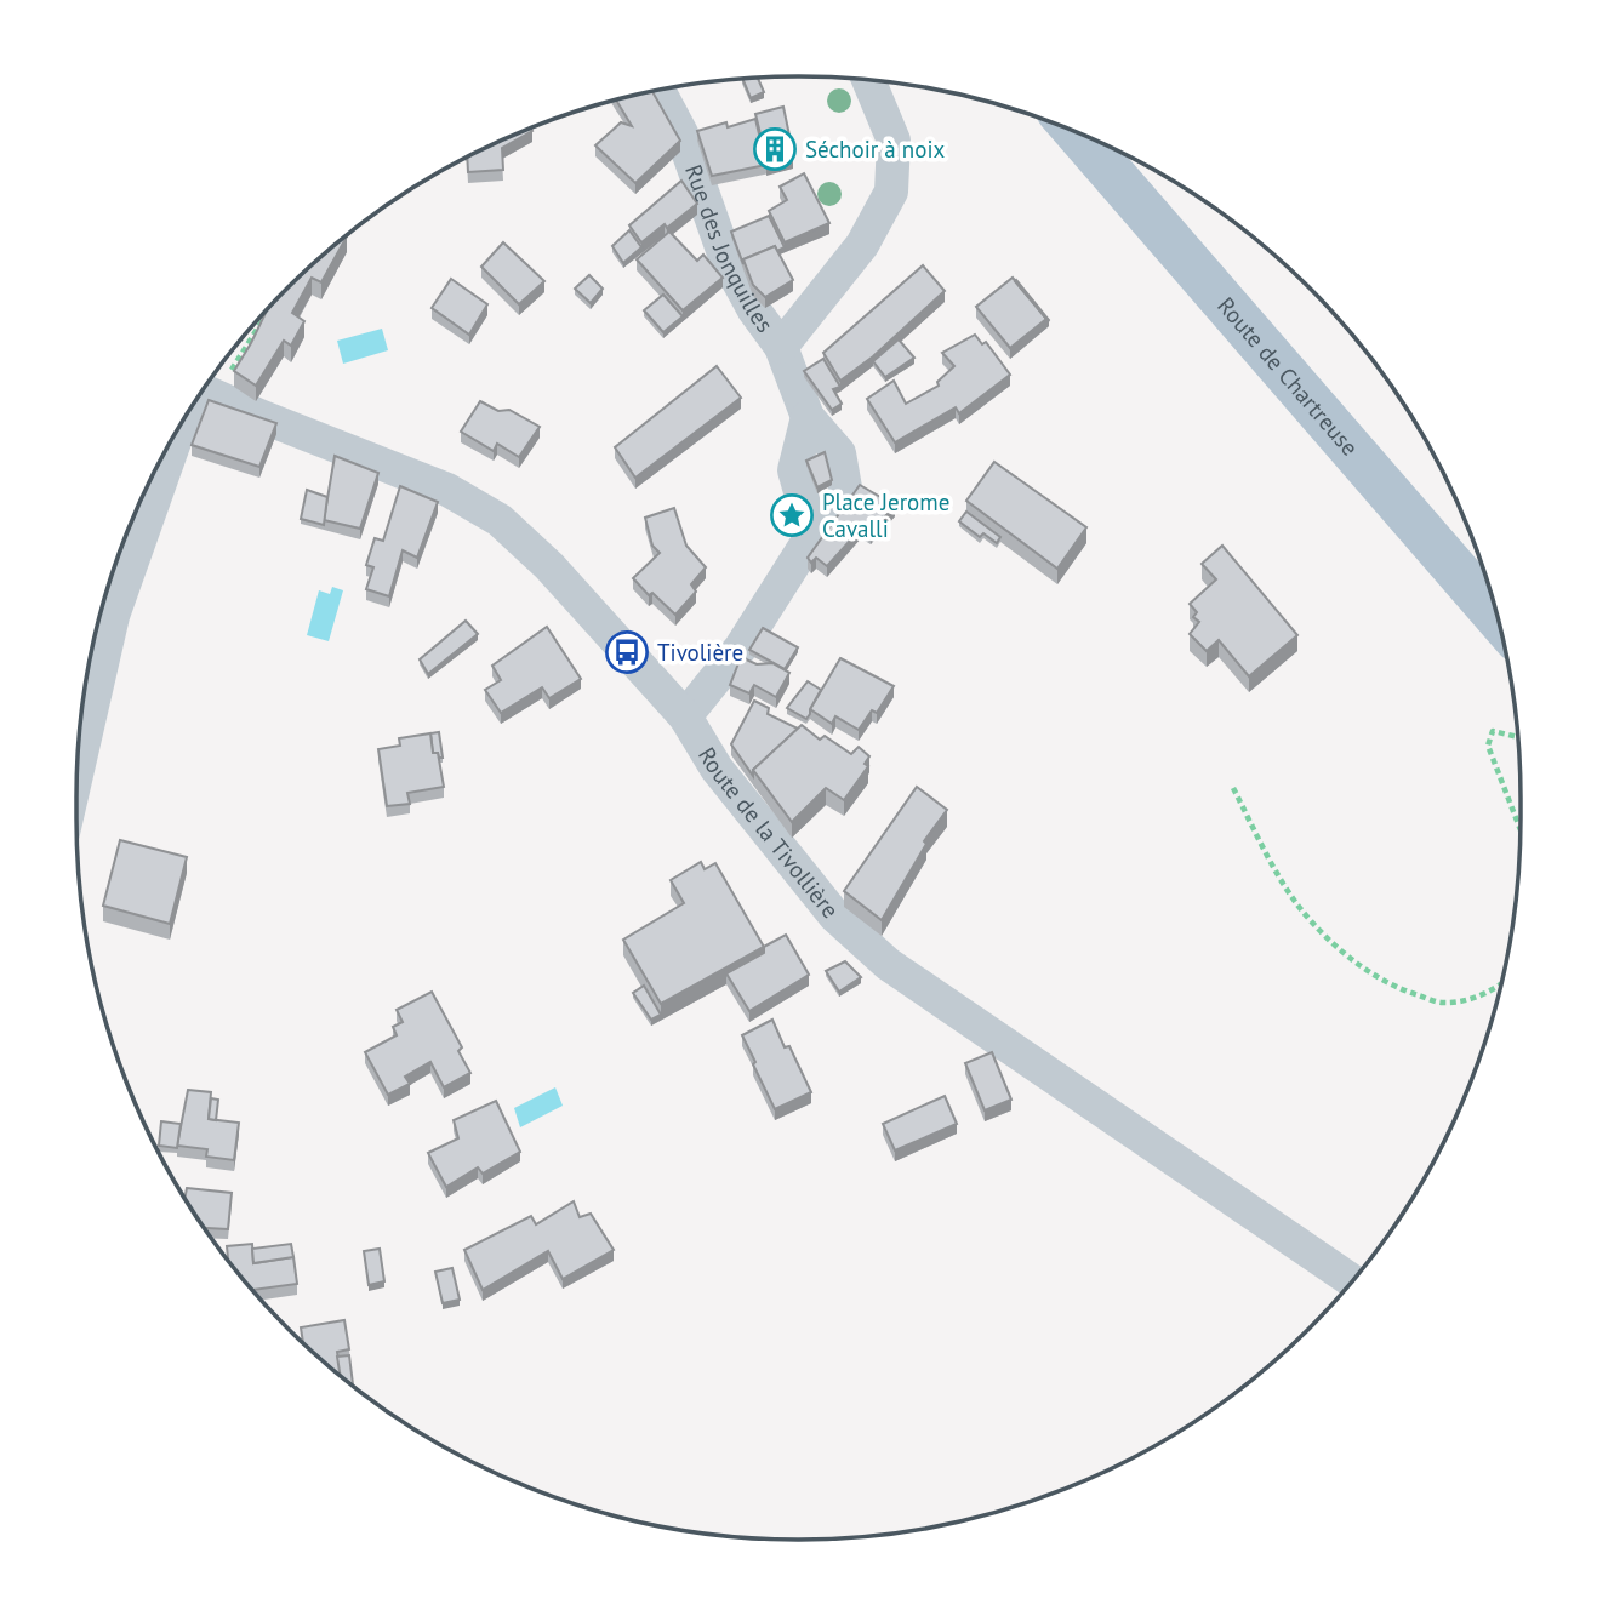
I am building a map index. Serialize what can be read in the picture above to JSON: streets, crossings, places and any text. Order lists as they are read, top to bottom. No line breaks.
{"streets":{"main road":["Route de Chartreuse"],"street":["Rue des Jonquilles","Route de la Tivollière"]},"crossings":[["Rue des Jonquilles","Route de la Tivollière"]],"places":{"building":["Séchoir à noix"],"place":["Place Jerome Cavalli"],"bus stop":["Tivolière"]}}
